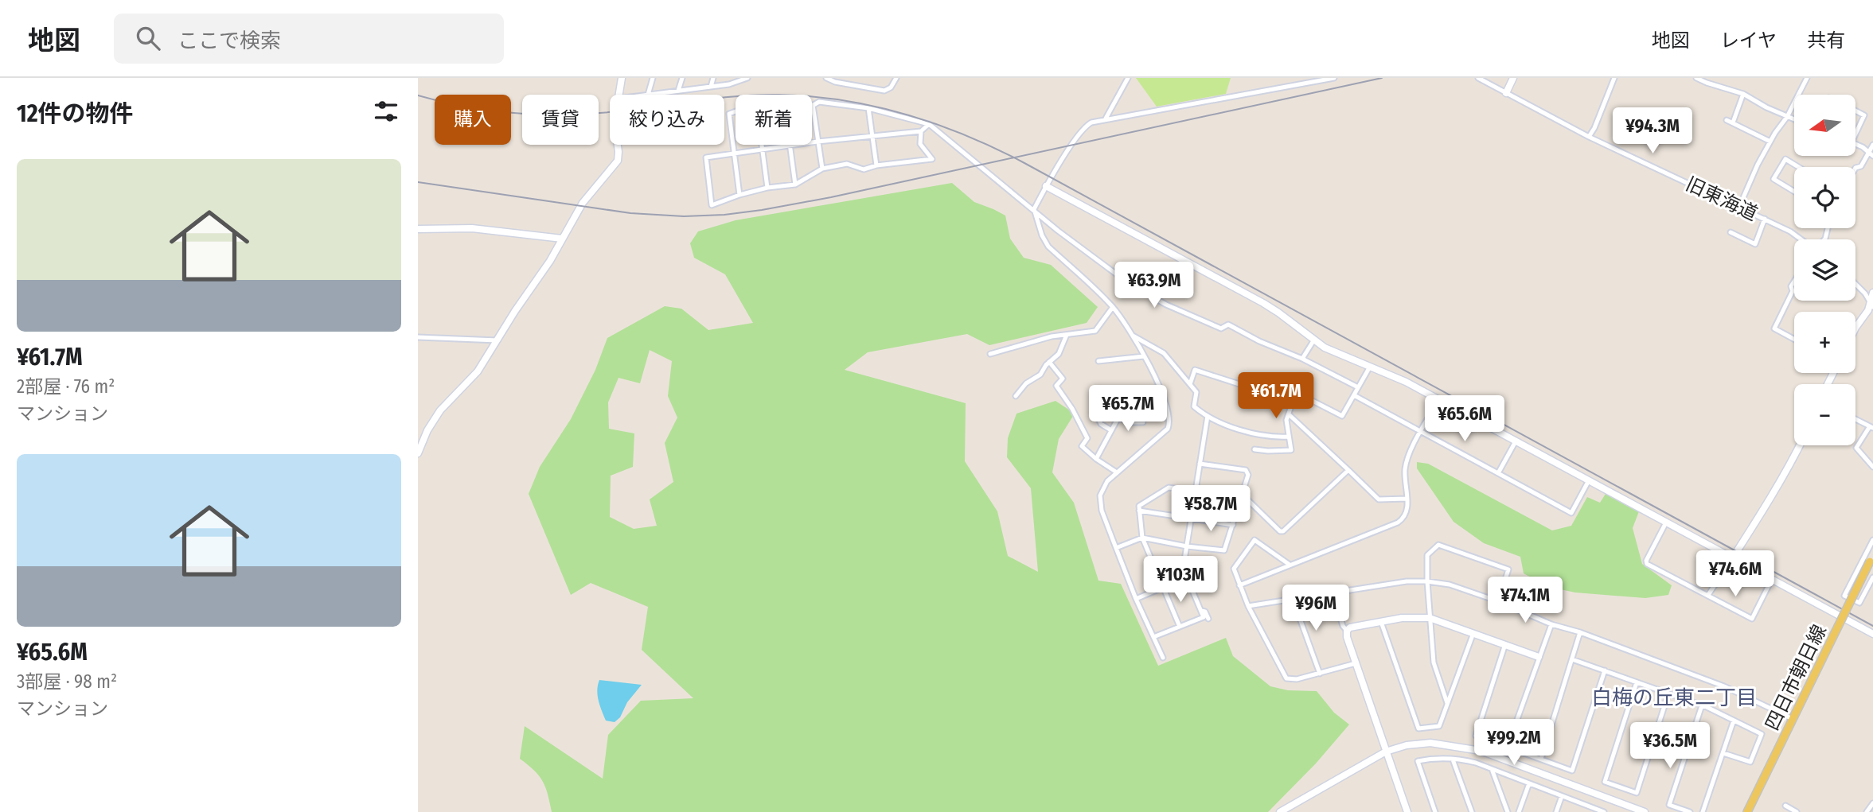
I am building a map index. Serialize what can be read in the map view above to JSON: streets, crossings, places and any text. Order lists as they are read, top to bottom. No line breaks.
{"streets":{"main road":["四日市朝日線"],"street":["旧東海道"]},"districts":["白梅の丘東二丁目"],"north":"left","page":{"header":"地図","search":"ここで検索","nav":["地図","レイヤ","共有"],"heading":"12件の物件","map_buttons":["+","−"],"chip":["購入","賃貸","絞り込み","新着"],"price":["¥94.3M","¥63.9M","¥61.7M","¥65.7M","¥65.6M","¥58.7M","¥74.6M","¥103M","¥74.1M","¥96M","¥99.2M","¥36.5M"],"list":[{"name":"¥61.7M","note":"2部屋 · 76 m² · マンション"},{"name":"¥65.6M","note":"3部屋 · 98 m² · マンション"}]}}
